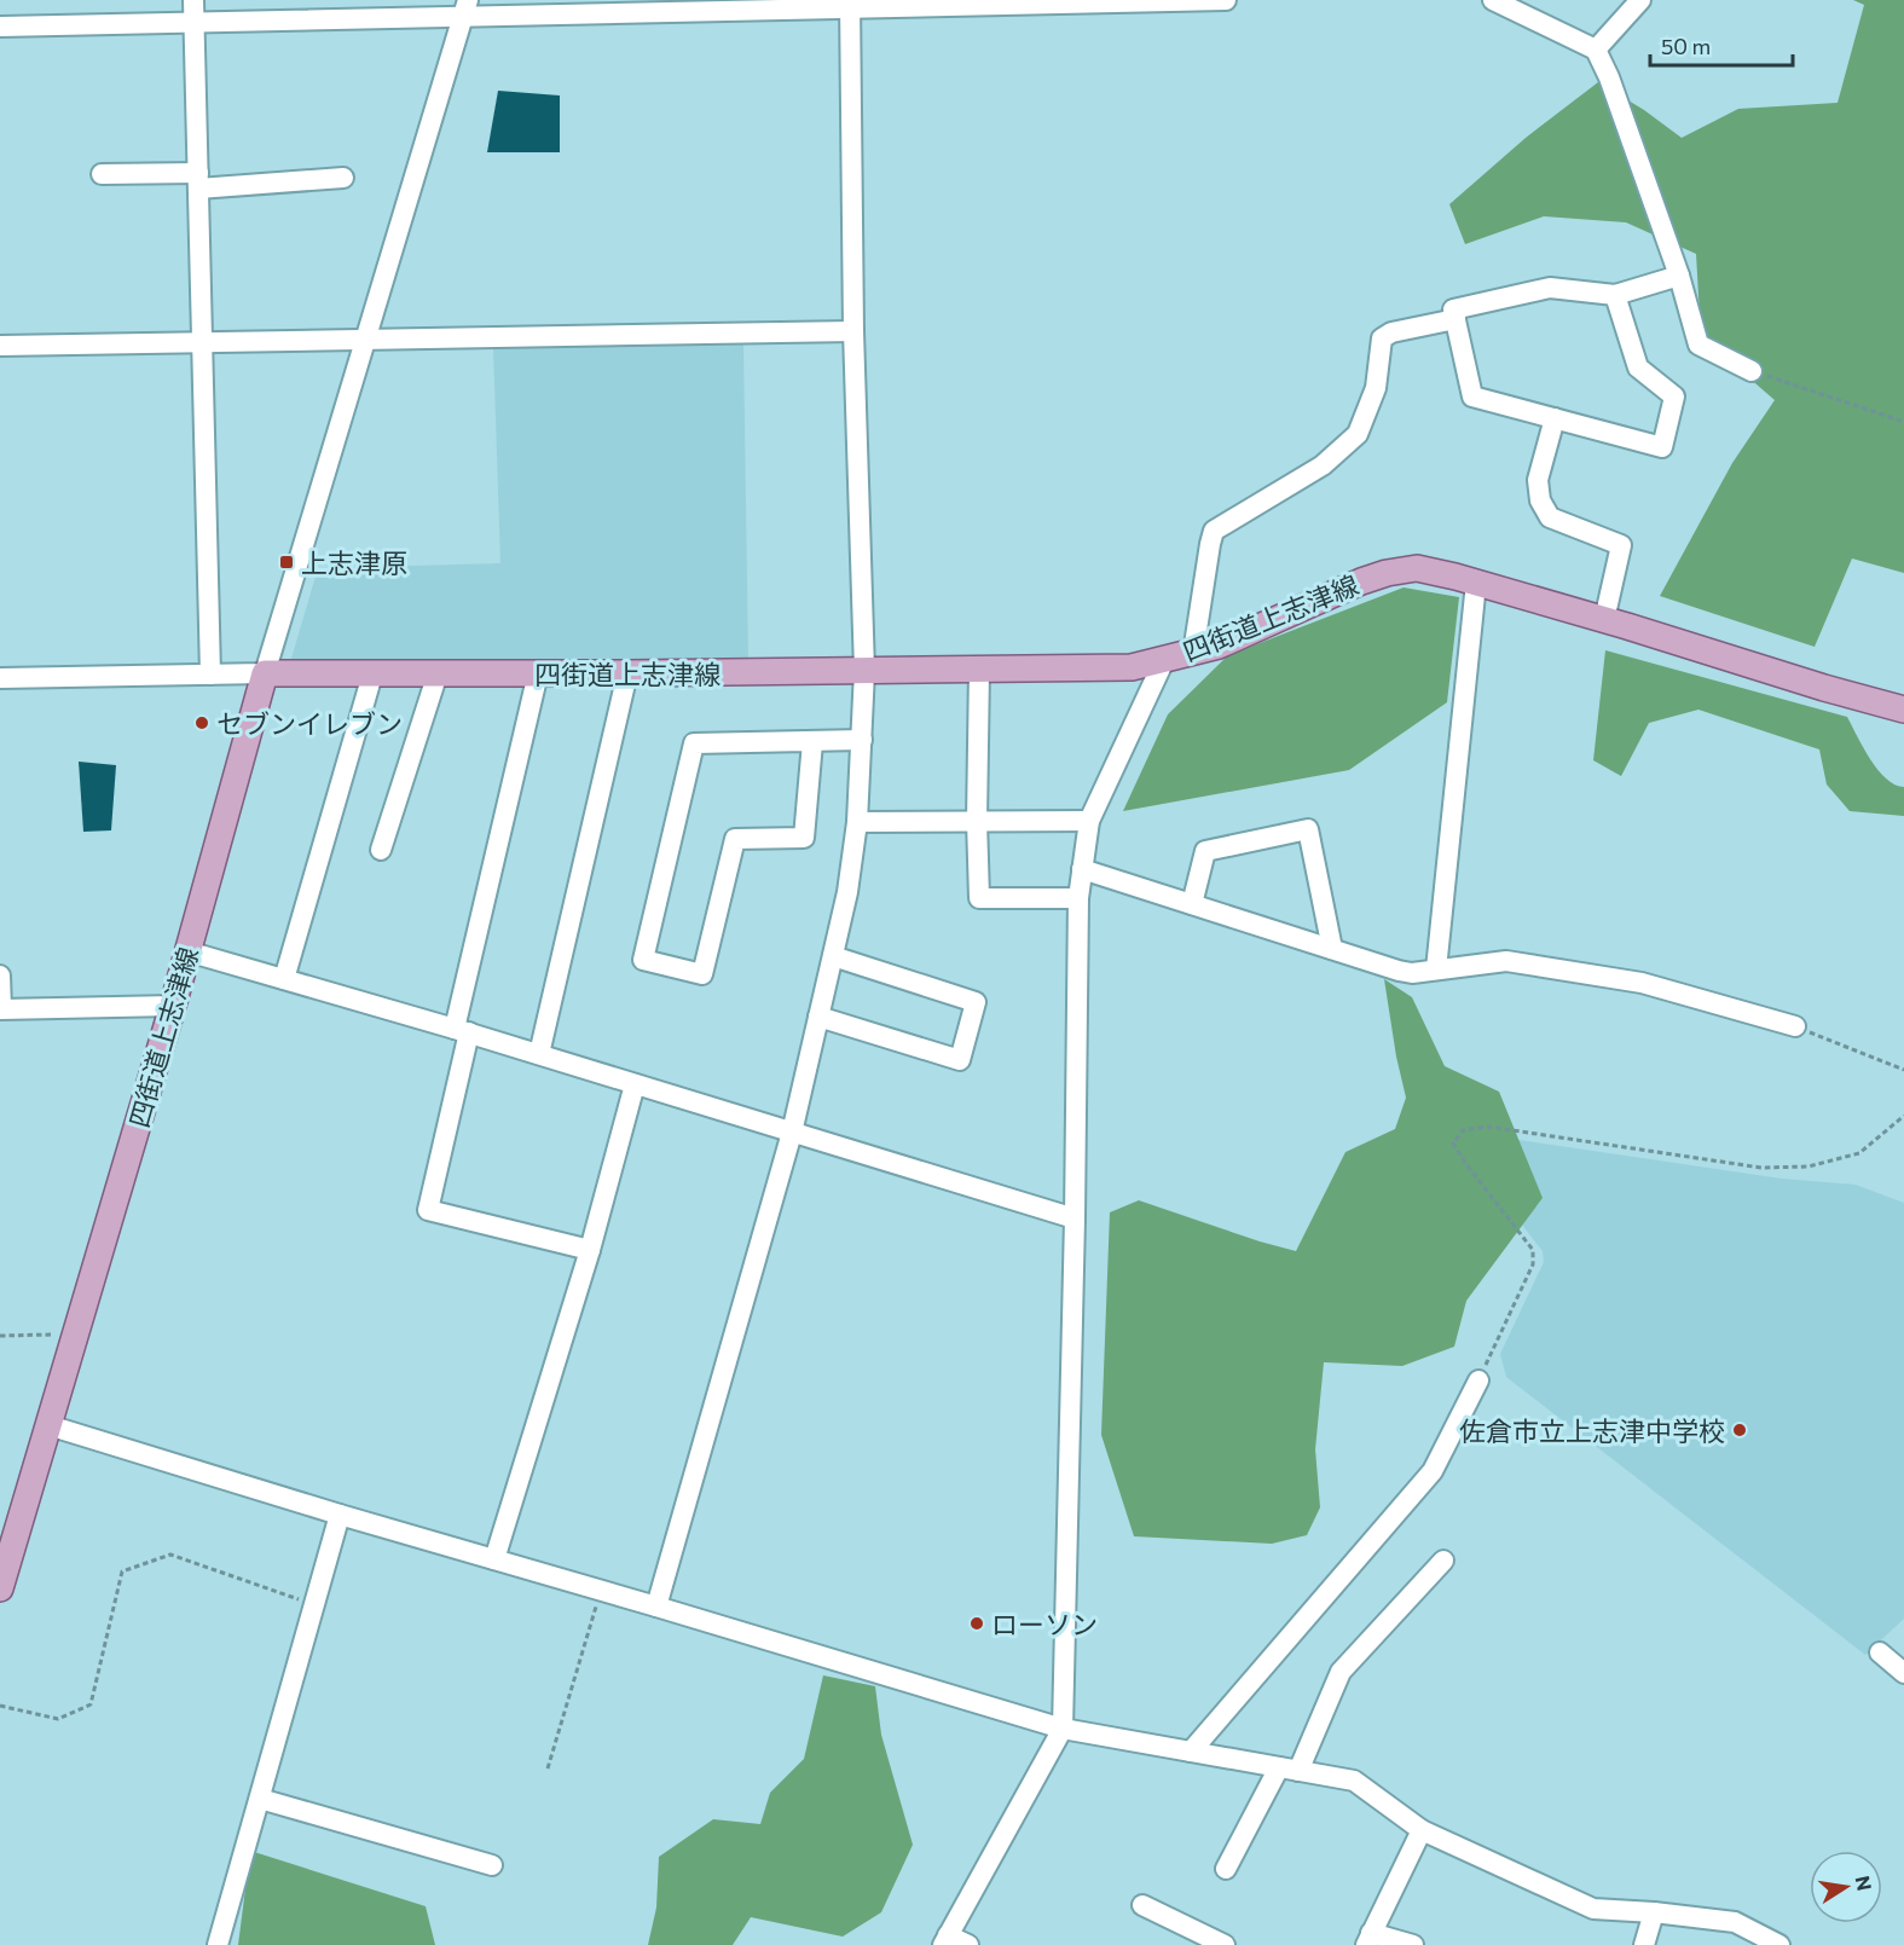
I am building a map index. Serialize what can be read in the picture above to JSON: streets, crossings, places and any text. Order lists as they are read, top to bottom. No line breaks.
{"streets":{"main road":["四街道上志津線"]},"places":{"transit":["上志津原"],"other":["セブンイレブン","佐倉市立上志津中学校","ローソン"]},"scale_bar":"50 m","north":"right"}
